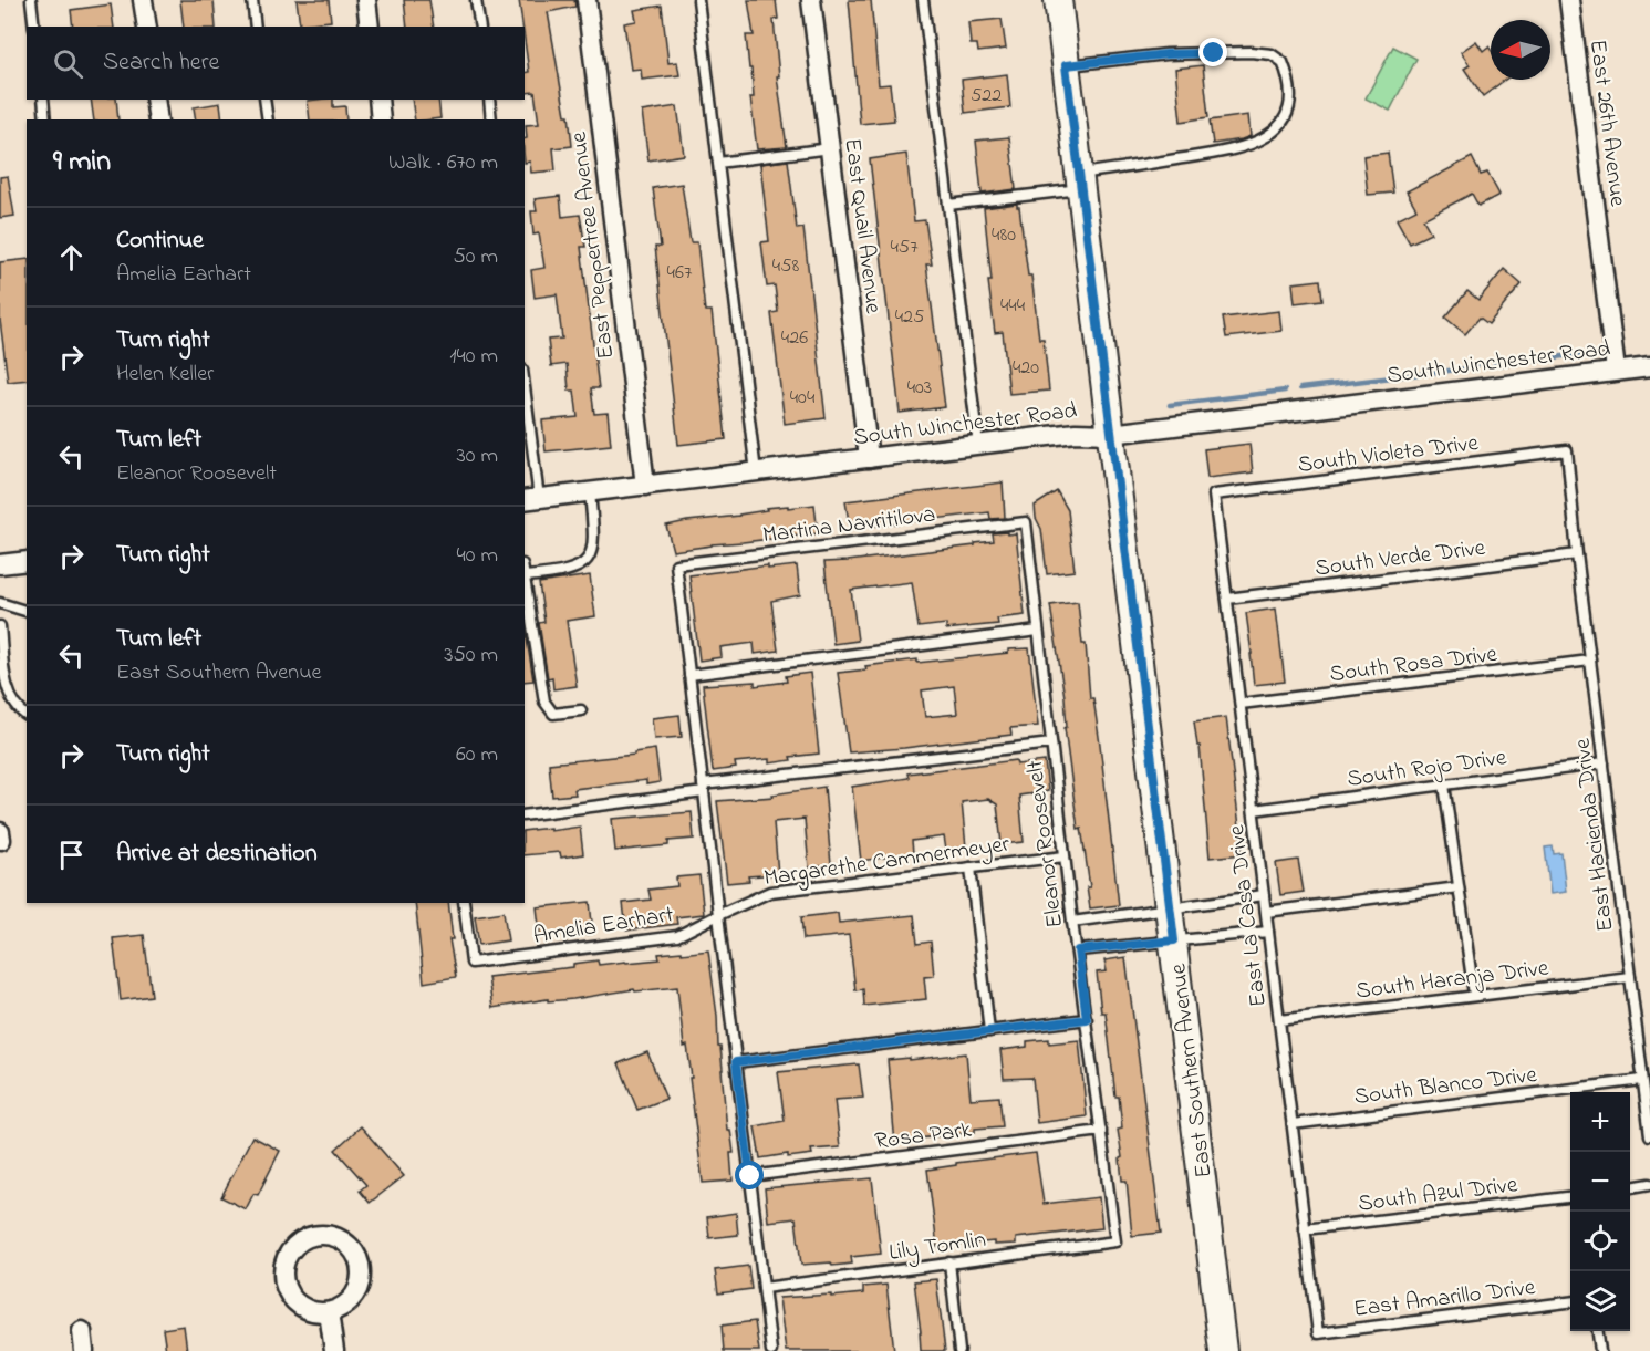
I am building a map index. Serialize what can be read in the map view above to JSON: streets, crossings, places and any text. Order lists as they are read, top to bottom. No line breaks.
{"streets":{"main road":["East Southern Avenue"],"street":["East 26th Avenue","East Quail Avenue","East Peppertree Avenue","South Winchester Road"],"lane":["South Violeta Drive","Martina Navritilova","South Verde Drive","South Rosa Drive","South Rojo Drive","East Hacienda Drive","Eleanor Roosevelt","Margarethe Cammermeyer","East La Casa Drive","Amelia Earhart","South Haranja Drive","South Blanco Drive","Rosa Park","South Azul Drive","Lily Tomlin","East Amarillo Drive"]},"crossings":[["East 26th Avenue","South Winchester Road"],["East Quail Avenue","South Winchester Road"],["East Peppertree Avenue","South Winchester Road"],["South Winchester Road","East Southern Avenue"],["South Violeta Drive","East Hacienda Drive"],["South Violeta Drive","East La Casa Drive"],["Martina Navritilova","Eleanor Roosevelt"],["South Verde Drive","East Hacienda Drive"],["South Verde Drive","East La Casa Drive"],["South Rosa Drive","East Hacienda Drive"],["South Rosa Drive","East La Casa Drive"],["South Rojo Drive","East Hacienda Drive"],["South Rojo Drive","East La Casa Drive"],["East Hacienda Drive","South Haranja Drive"],["East Hacienda Drive","South Blanco Drive"],["Eleanor Roosevelt","Margarethe Cammermeyer"],["Eleanor Roosevelt","Rosa Park"],["Eleanor Roosevelt","Lily Tomlin"],["Margarethe Cammermeyer","Amelia Earhart"],["East La Casa Drive","South Haranja Drive"],["East La Casa Drive","South Blanco Drive"],["East La Casa Drive","South Azul Drive"],["East La Casa Drive","East Amarillo Drive"]],"house_numbers":["522","480","457","458","467","444","425","426","420","403","404"],"north":"left","page":{"search":"Search here","heading":["9 min","Walk · 670 m"],"list":[["Continue","Amelia Earhart","50 m"],["Turn right","Helen Keller","140 m"],["Turn left","Eleanor Roosevelt","30 m"],["Turn right","40 m"],["Turn left","East Southern Avenue","350 m"],["Turn right","60 m"],"Arrive at destination"],"map_buttons":["+","−"]}}
